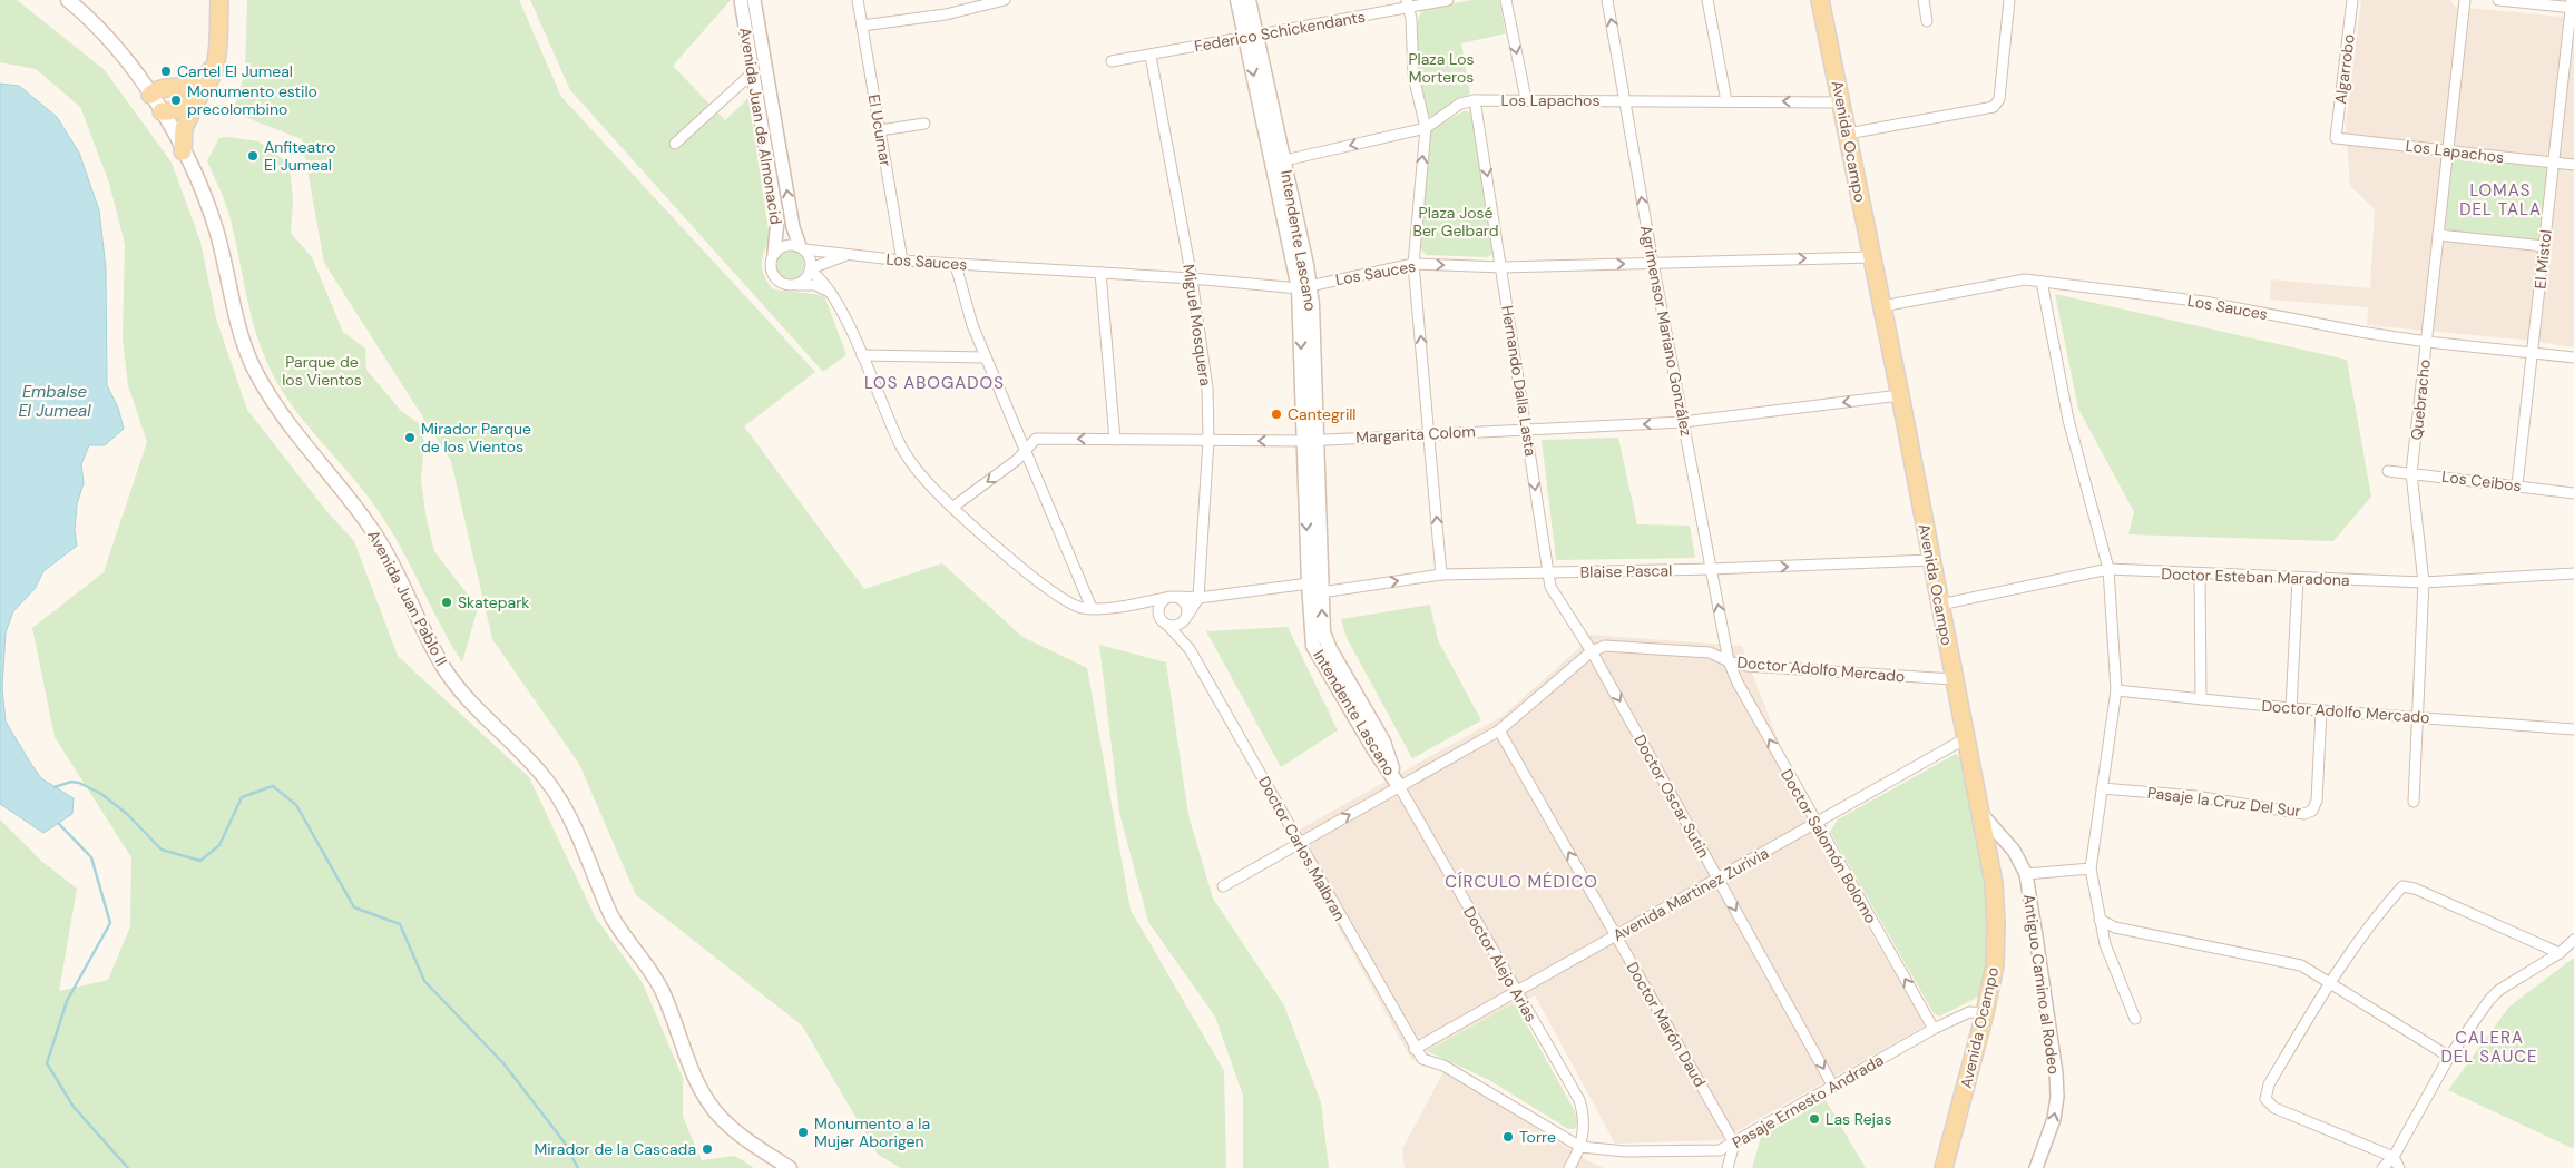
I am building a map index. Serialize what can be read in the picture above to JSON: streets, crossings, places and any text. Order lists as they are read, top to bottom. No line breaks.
{"streets":{"main road":["Avenida Ocampo","Intendente Lascano","Avenida Juan Pablo II"],"street":["Federico Schickendants","Algarrobo","Los Lapachos","Avenida Juan de Almonacid","El Ucumar","El Mistol","Los Sauces","Miguel Mosquera","Agrimensor Mariano González","Hernando Dalla Lasta","Quebracho","Margarita Colom","Los Ceibos","Blaise Pascal","Doctor Esteban Maradona","Doctor Adolfo Mercado","Doctor Oscar Sutin","Pasaje la Cruz Del Sur","Doctor Salomón Bolomo","Doctor Carlos Malbran","Avenida Martinez Zurivia","Doctor Alejo Arias","Antiguo Camino al Rodeo","Doctor Marón Daud","Pasaje Ernesto Andrada"]},"crossings":[["Federico Schickendants","Intendente Lascano"],["Federico Schickendants","Miguel Mosquera"],["Algarrobo","Los Lapachos"],["Los Lapachos","Avenida Ocampo"],["Los Lapachos","Intendente Lascano"],["Los Lapachos","El Mistol"],["Los Lapachos","Agrimensor Mariano González"],["Los Lapachos","Hernando Dalla Lasta"],["Los Lapachos","Quebracho"],["Avenida Juan de Almonacid","Los Sauces"],["El Ucumar","Los Sauces"],["Avenida Ocampo","Los Sauces"],["Avenida Ocampo","Margarita Colom"],["Avenida Ocampo","Blaise Pascal"],["Avenida Ocampo","Doctor Esteban Maradona"],["Avenida Ocampo","Doctor Adolfo Mercado"],["Avenida Ocampo","Avenida Martinez Zurivia"],["Avenida Ocampo","Antiguo Camino al Rodeo"],["Avenida Ocampo","Pasaje Ernesto Andrada"],["Intendente Lascano","Los Sauces"],["Intendente Lascano","Margarita Colom"],["Intendente Lascano","Blaise Pascal"],["Intendente Lascano","Doctor Alejo Arias"],["El Mistol","Los Sauces"],["El Mistol","Los Ceibos"],["Los Sauces","Miguel Mosquera"],["Los Sauces","Agrimensor Mariano González"],["Los Sauces","Hernando Dalla Lasta"],["Los Sauces","Quebracho"],["Miguel Mosquera","Margarita Colom"],["Agrimensor Mariano González","Margarita Colom"],["Agrimensor Mariano González","Blaise Pascal"],["Agrimensor Mariano González","Doctor Adolfo Mercado"],["Agrimensor Mariano González","Doctor Salomón Bolomo"],["Hernando Dalla Lasta","Margarita Colom"],["Hernando Dalla Lasta","Blaise Pascal"],["Hernando Dalla Lasta","Doctor Adolfo Mercado"],["Hernando Dalla Lasta","Doctor Oscar Sutin"],["Quebracho","Los Ceibos"],["Quebracho","Doctor Esteban Maradona"],["Quebracho","Doctor Adolfo Mercado"],["Doctor Adolfo Mercado","Doctor Oscar Sutin"],["Doctor Adolfo Mercado","Pasaje la Cruz Del Sur"],["Doctor Adolfo Mercado","Doctor Salomón Bolomo"],["Doctor Oscar Sutin","Avenida Martinez Zurivia"],["Doctor Oscar Sutin","Pasaje Ernesto Andrada"],["Doctor Salomón Bolomo","Avenida Martinez Zurivia"],["Doctor Salomón Bolomo","Pasaje Ernesto Andrada"],["Doctor Carlos Malbran","Avenida Martinez Zurivia"],["Doctor Carlos Malbran","Pasaje Ernesto Andrada"],["Avenida Martinez Zurivia","Doctor Alejo Arias"],["Avenida Martinez Zurivia","Doctor Marón Daud"],["Avenida Martinez Zurivia","Pasaje Ernesto Andrada"],["Doctor Alejo Arias","Pasaje Ernesto Andrada"],["Doctor Marón Daud","Pasaje Ernesto Andrada"]],"one_way":["Agrimensor Mariano González","Margarita Colom","Blaise Pascal","Doctor Oscar Sutin","Doctor Salomón Bolomo","Doctor Marón Daud"],"districts":["LOMAS DEL TALA","LOS ABOGADOS","CÍRCULO MÉDICO","CALERA DEL SAUCE"],"water":["Embalse El Jumeal"],"parks":["Plaza Los Morteros","Plaza José Ber Gelbard","Parque de los Vientos"],"places":["Cartel El Jumeal","Monumento estilo precolombino","Anfiteatro El Jumeal","Cantegrill","Mirador Parque de los Vientos","Skatepark","Las Rejas","Monumento a la Mujer Aborigen","Torre","Mirador de la Cascada"]}
